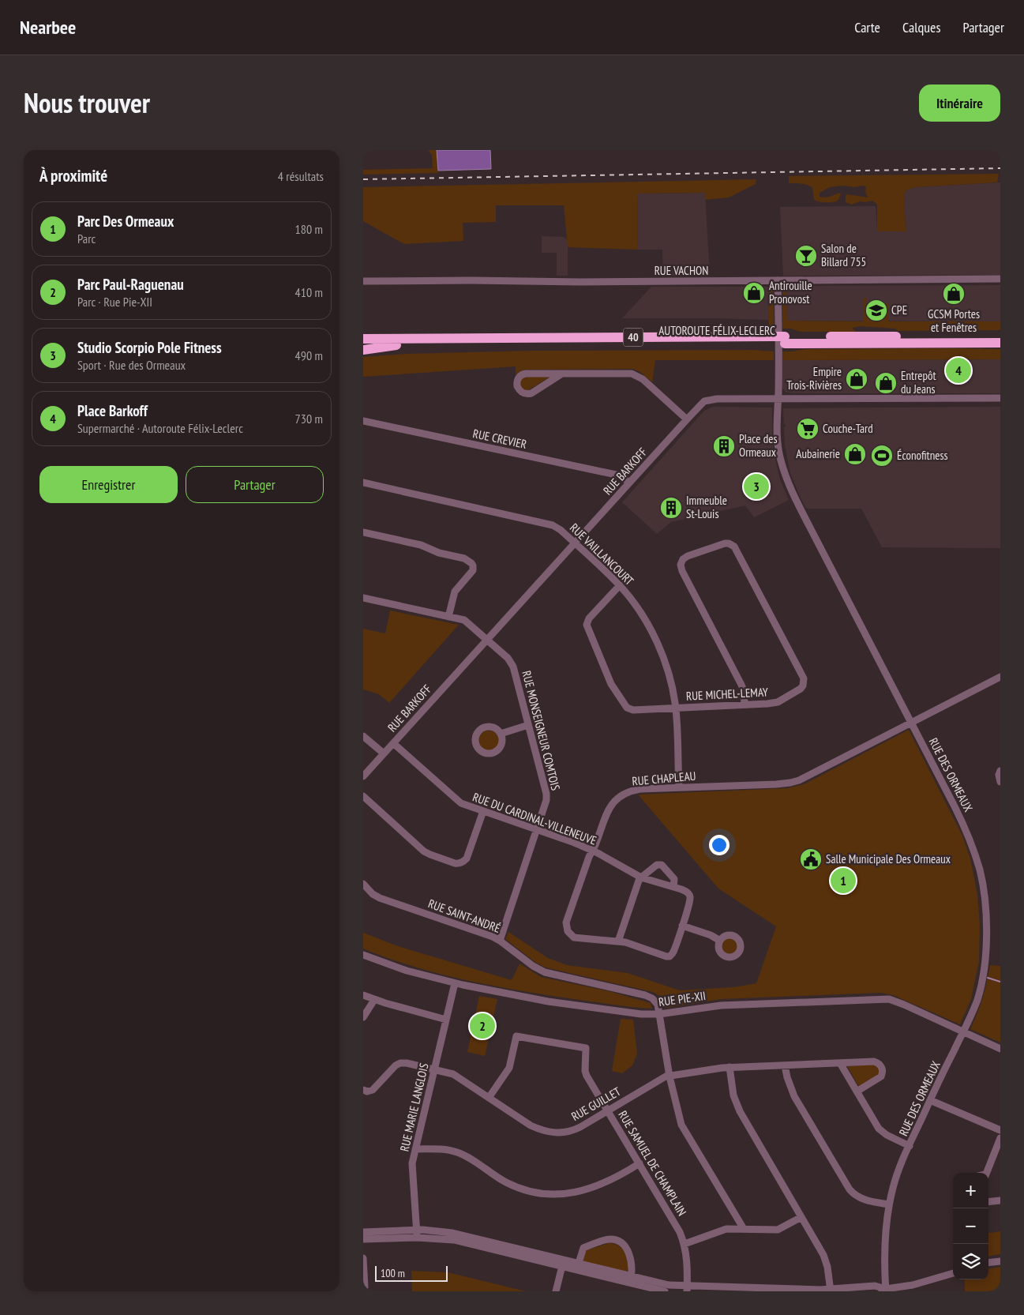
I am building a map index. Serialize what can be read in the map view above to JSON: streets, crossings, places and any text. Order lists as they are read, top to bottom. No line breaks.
{"streets":{"highway":["AUTOROUTE FÉLIX-LECLERC","40"],"street":["RUE VACHON","RUE CREVIER","RUE BARKOFF","RUE VAILLANCOURT","RUE MICHEL-LEMAY","RUE MONSEIGNEUR COMTOIS","RUE DES ORMEAUX","RUE CHAPLEAU","RUE DU CARDINAL-VILLENEUVE","RUE SAINT-ANDRÉ","RUE PIE-XII","RUE GUILLET","RUE MARIE LANGLOIS","RUE SAMUEL DE CHAMPLAIN"]},"crossings":[["RUE VACHON","RUE DES ORMEAUX"],["RUE CREVIER","RUE BARKOFF"],["RUE BARKOFF","RUE VAILLANCOURT"],["RUE BARKOFF","RUE MONSEIGNEUR COMTOIS"],["RUE BARKOFF","RUE DES ORMEAUX"],["RUE BARKOFF","RUE DU CARDINAL-VILLENEUVE"],["RUE VAILLANCOURT","RUE MICHEL-LEMAY"],["RUE VAILLANCOURT","RUE CHAPLEAU"],["RUE MONSEIGNEUR COMTOIS","RUE DU CARDINAL-VILLENEUVE"],["RUE MONSEIGNEUR COMTOIS","RUE SAINT-ANDRÉ"],["RUE DES ORMEAUX","RUE CHAPLEAU"],["RUE DES ORMEAUX","RUE PIE-XII"],["RUE CHAPLEAU","RUE DU CARDINAL-VILLENEUVE"],["RUE SAINT-ANDRÉ","RUE PIE-XII"],["RUE SAINT-ANDRÉ","RUE GUILLET"],["RUE PIE-XII","RUE MARIE LANGLOIS"],["RUE GUILLET","RUE MARIE LANGLOIS"],["RUE GUILLET","RUE SAMUEL DE CHAMPLAIN"]],"places":{"bar":["Salon de Billard 755"],"shop":["Antirouille Pronovost","GCSM Portes et Fenêtres","Empire Trois-Rivières","Entrepôt du Jeans","Aubainerie"],"school or university":["CPE"],"supermarket":["Couche-Tard"],"building":["Place des Ormeaux","Immeuble St-Louis"],"sports":["Éconofitness"],"public building":["Salle Municipale Des Ormeaux"]},"scale_bar":"100 m","page":{"header":"Nearbee","nav":["Carte","Calques","Partager"],"title":"Nous trouver","buttons":["Itinéraire",["Enregistrer","Partager"]],"heading":["À proximité","4 résultats"],"list":[{"mark":"1","name":"Parc Des Ormeaux","note":"Parc","value":"180 m"},{"mark":"2","name":"Parc Paul-Raguenau","note":"Parc · Rue Pie-XII","value":"410 m"},{"mark":"3","name":"Studio Scorpio Pole Fitness","note":"Sport · Rue des Ormeaux","value":"490 m"},{"mark":"4","name":"Place Barkoff","note":"Supermarché · Autoroute Félix-Leclerc","value":"730 m"}],"pins":["4","3","1","2"],"map_buttons":["+","−"],"scale":"100 m"}}
